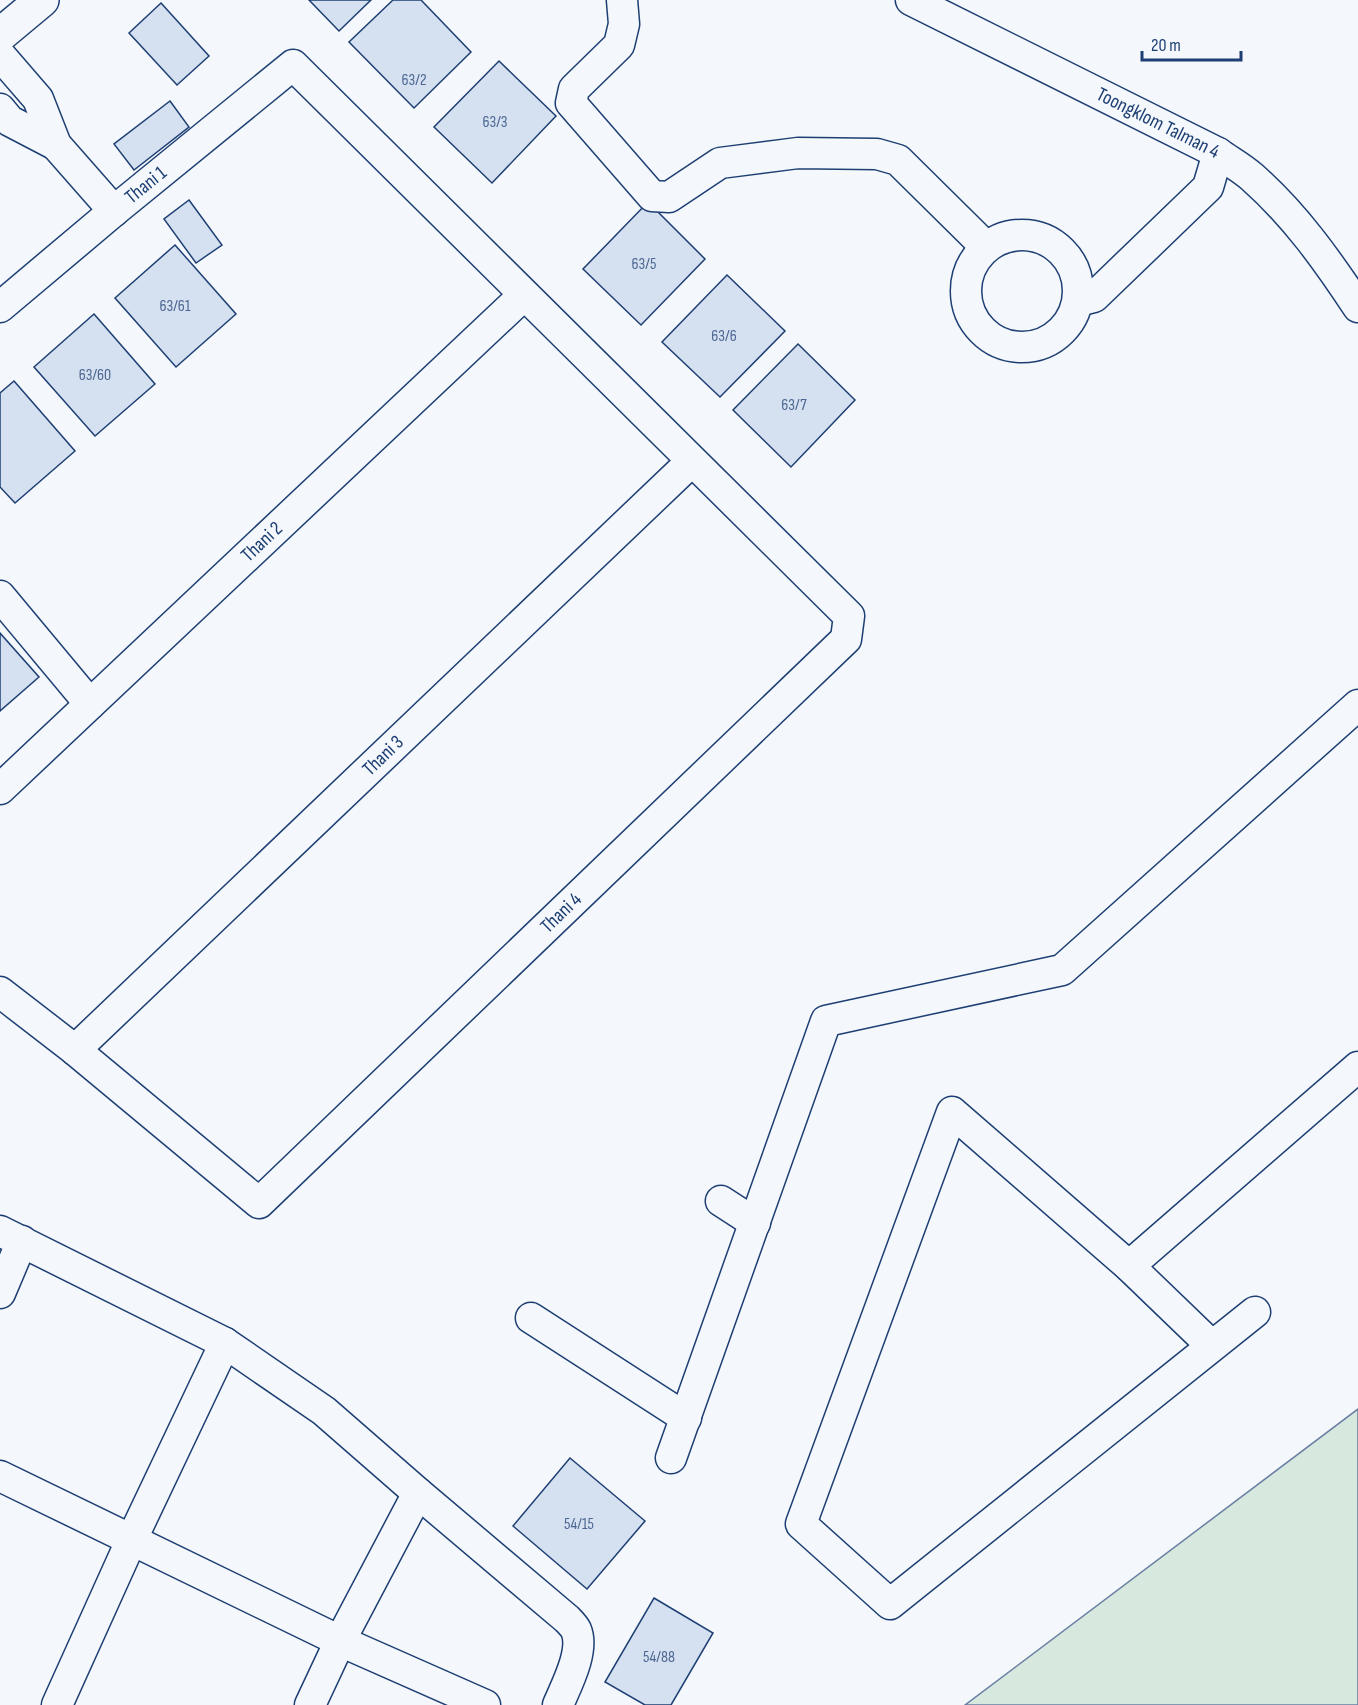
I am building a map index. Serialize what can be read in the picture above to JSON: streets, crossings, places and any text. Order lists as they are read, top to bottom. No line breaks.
{"streets":{"street":["Toongklom Talman 4","Thani 1","Thani 2","Thani 3","Thani 4"]},"crossings":[["Thani 1","Thani 2"],["Thani 3","Thani 4"]],"house_numbers":["63/2","63/3","63/5","63/61","63/6","63/60","63/7","54/15","54/88"],"scale_bar":"20 m"}
